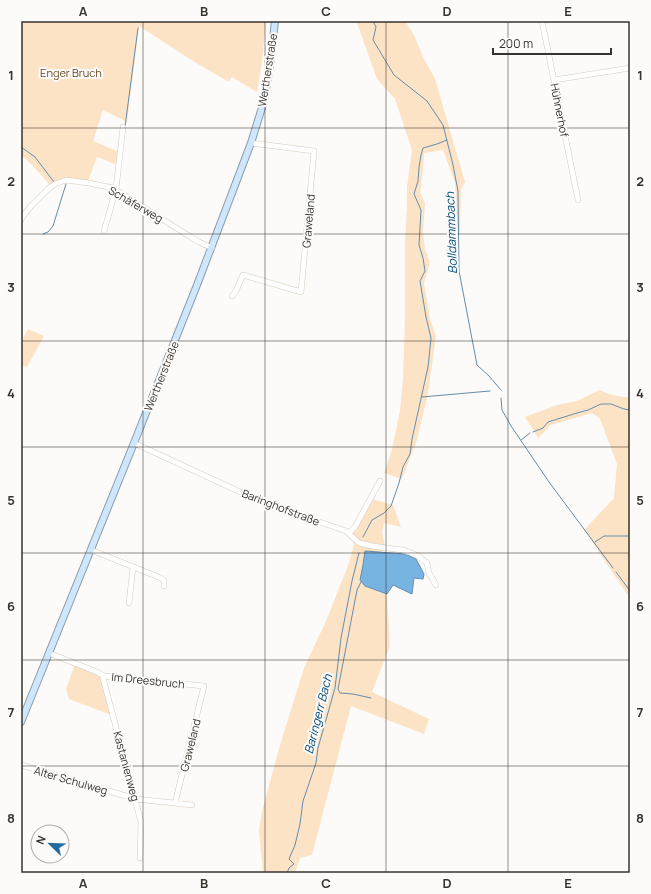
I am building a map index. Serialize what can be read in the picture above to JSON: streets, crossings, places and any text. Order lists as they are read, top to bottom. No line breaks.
{"streets":{"main road":["Wertherstraße"],"street":["Hühnerhof","Schäferweg","Graweland","Baringhofstraße","Im Dreesbruch","Kastanienweg","Alter Schulweg"]},"crossings":[["Wertherstraße","Schäferweg"],["Wertherstraße","Graweland"],["Wertherstraße","Baringhofstraße"],["Wertherstraße","Im Dreesbruch"],["Graweland","Im Dreesbruch"],["Graweland","Alter Schulweg"],["Im Dreesbruch","Kastanienweg"],["Kastanienweg","Alter Schulweg"]],"water":["Bolldammbach","Baringerr Bach"],"parks":["Enger Bruch"],"scale_bar":"200 m","north":"top left","grid":{"columns":["A","B","C","D","E"],"rows":["1","2","3","4","5","6","7","8"]}}
